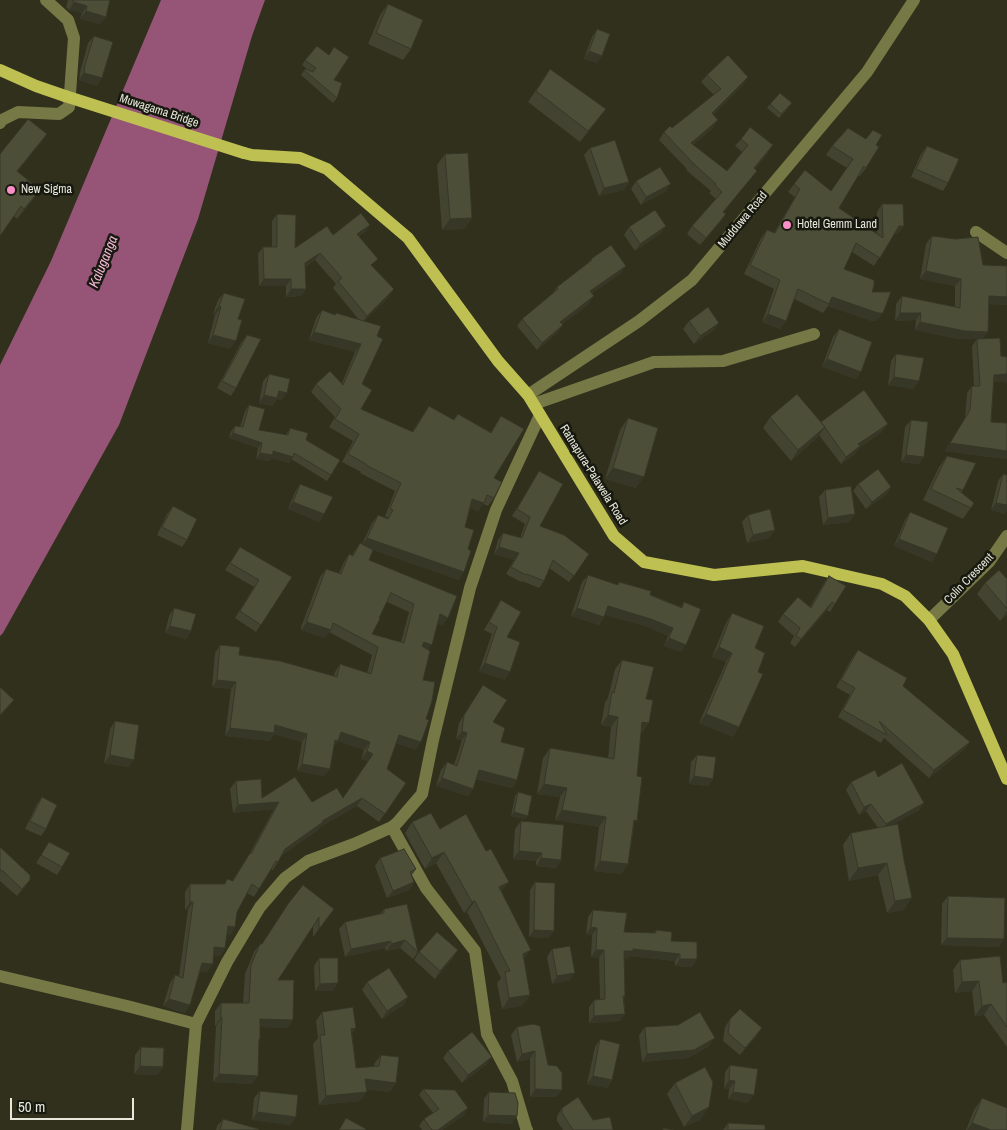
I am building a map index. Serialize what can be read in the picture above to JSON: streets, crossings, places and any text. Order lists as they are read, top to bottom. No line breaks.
{"streets":{"main road":["Muwagama Bridge","Ratnapura-Palawela Road"],"street":["Mudduwa Road","Colin Crescent"]},"crossings":[["Muwagama Bridge","Ratnapura-Palawela Road"],["Mudduwa Road","Ratnapura-Palawela Road"],["Ratnapura-Palawela Road","Colin Crescent"]],"water":["Kaluganga"],"places":["New Sigma","Hotel Gemm Land"],"scale_bar":"50 m"}
